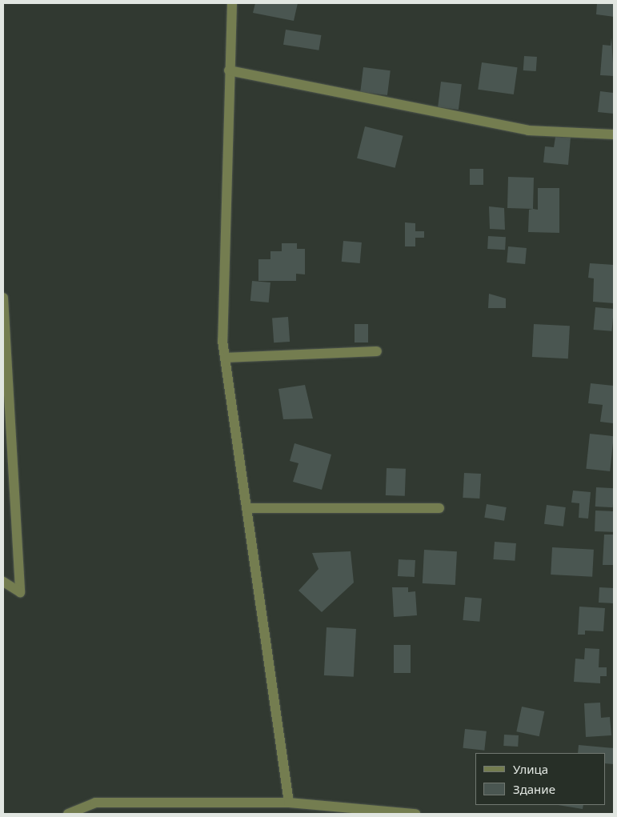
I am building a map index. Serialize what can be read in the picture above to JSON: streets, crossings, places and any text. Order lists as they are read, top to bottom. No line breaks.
{"legend":["Улица","Здание"]}
